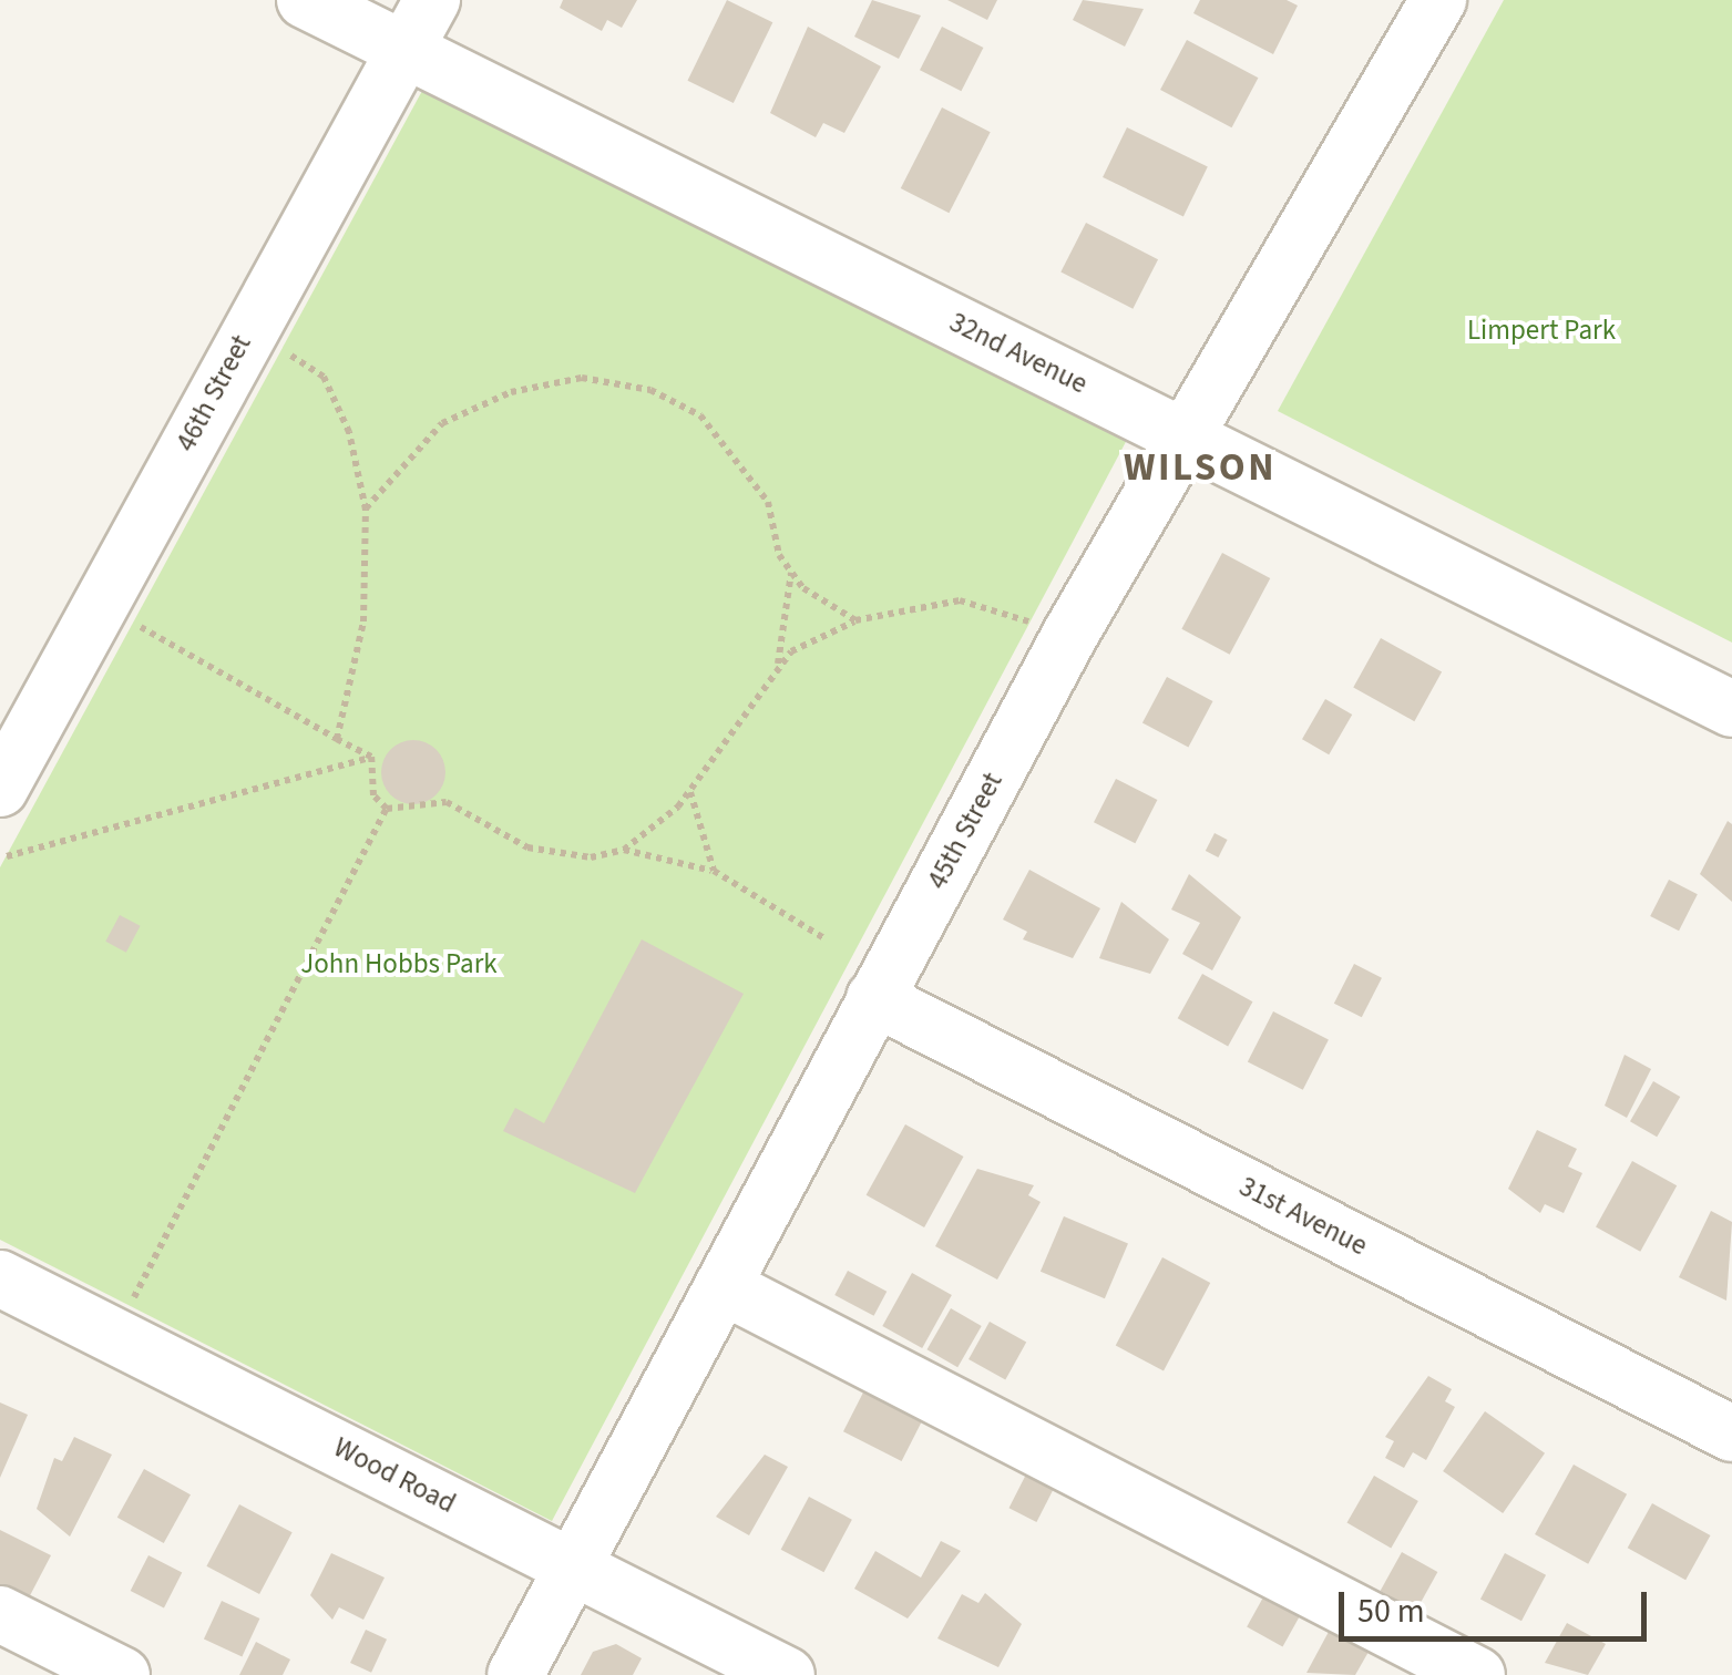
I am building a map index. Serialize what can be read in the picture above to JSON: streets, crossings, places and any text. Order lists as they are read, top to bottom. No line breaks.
{"streets":{"street":["32nd Avenue","46th Street","45th Street","31st Avenue","Wood Road"]},"crossings":[["32nd Avenue","46th Street"],["32nd Avenue","45th Street"],["45th Street","31st Avenue"],["45th Street","Wood Road"]],"districts":["WILSON"],"parks":["Limpert Park","John Hobbs Park"],"scale_bar":"50 m"}
